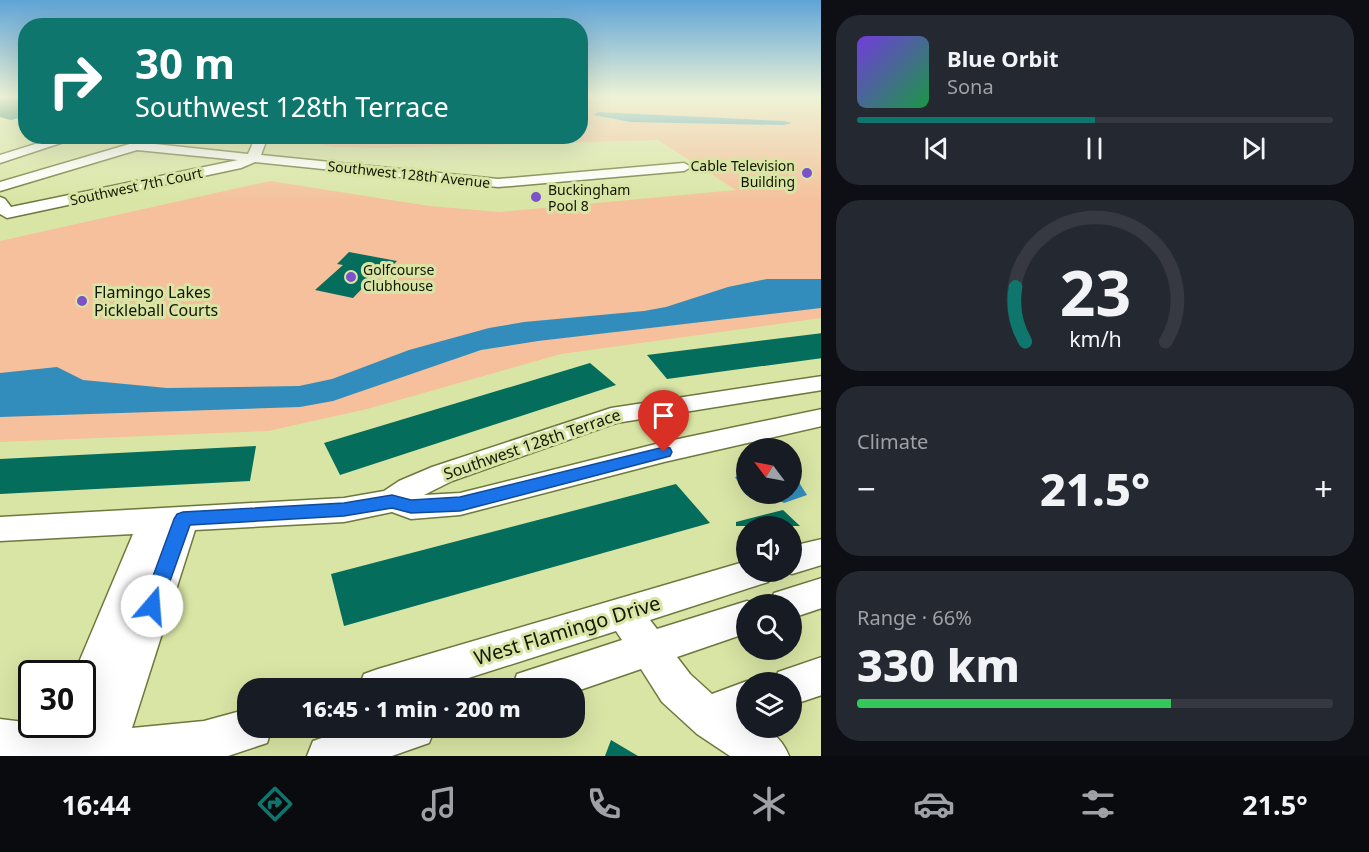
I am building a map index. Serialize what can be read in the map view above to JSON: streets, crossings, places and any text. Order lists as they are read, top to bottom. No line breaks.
{"streets":{"street":["Southwest 128th Avenue","Southwest 7th Court","Southwest 128th Terrace","West Flamingo Drive"]},"crossings":[["Southwest 128th Avenue","Southwest 7th Court"]],"places":["Cable Television Building","Buckingham Pool 8","Golfcourse Clubhouse","Flamingo Lakes Pickleball Courts"],"north":"top left","page":{"turn":["30 m","Southwest 128th Terrace"],"song":["Blue Orbit","Sona"],"tile":["Climate",["Range · 66%","330 km"]],"heat":["−","21.5°","+"],"limit":"30","trip":"16:45 · 1 min · 200 m","tabs":["16:44","21.5°"],"gauge":["23","km/h"]}}
